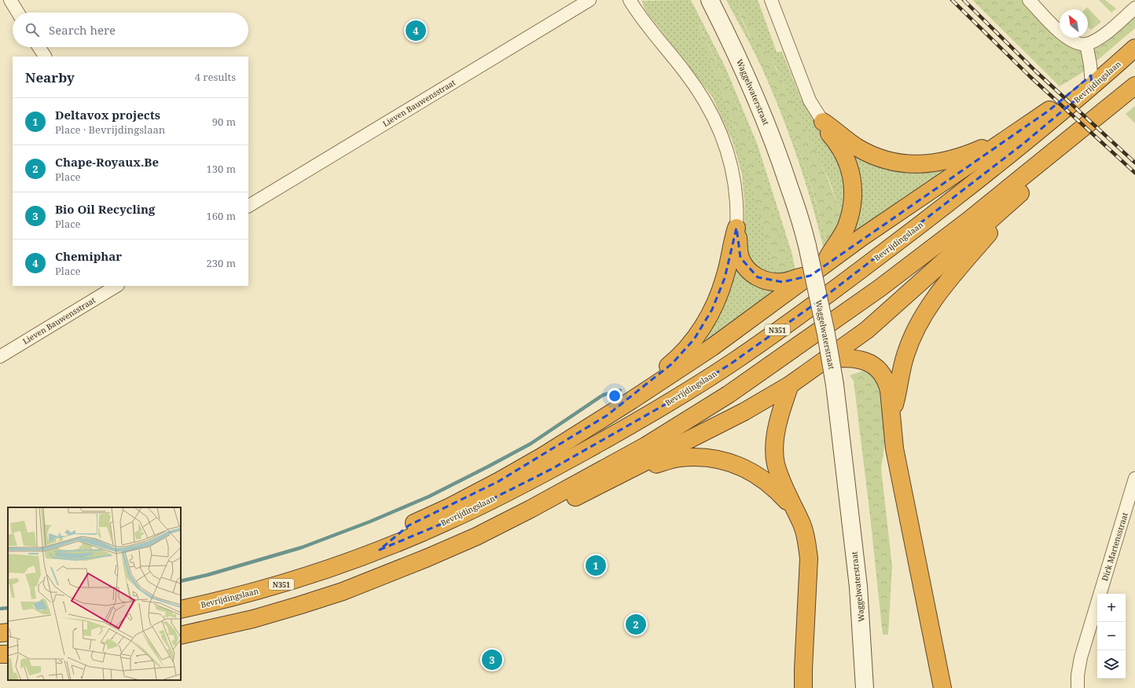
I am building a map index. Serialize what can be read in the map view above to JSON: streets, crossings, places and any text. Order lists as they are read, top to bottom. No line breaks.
{"streets":{"highway":["Bevrijdingslaan","N351"],"main road":["Waggelwaterstraat"],"street":["Lieven Bauwensstraat","Dirk Martensstraat"]},"north":"top left","page":{"search":"Search here","pins":["4","1","2","3"],"heading":["Nearby","4 results"],"list":[{"mark":"1","name":"Deltavox projects","note":"Place · Bevrijdingslaan","value":"90 m"},{"mark":"2","name":"Chape-Royaux.Be","note":"Place","value":"130 m"},{"mark":"3","name":"Bio Oil Recycling","note":"Place","value":"160 m"},{"mark":"4","name":"Chemiphar","note":"Place","value":"230 m"}],"map_buttons":["+","−"]}}
